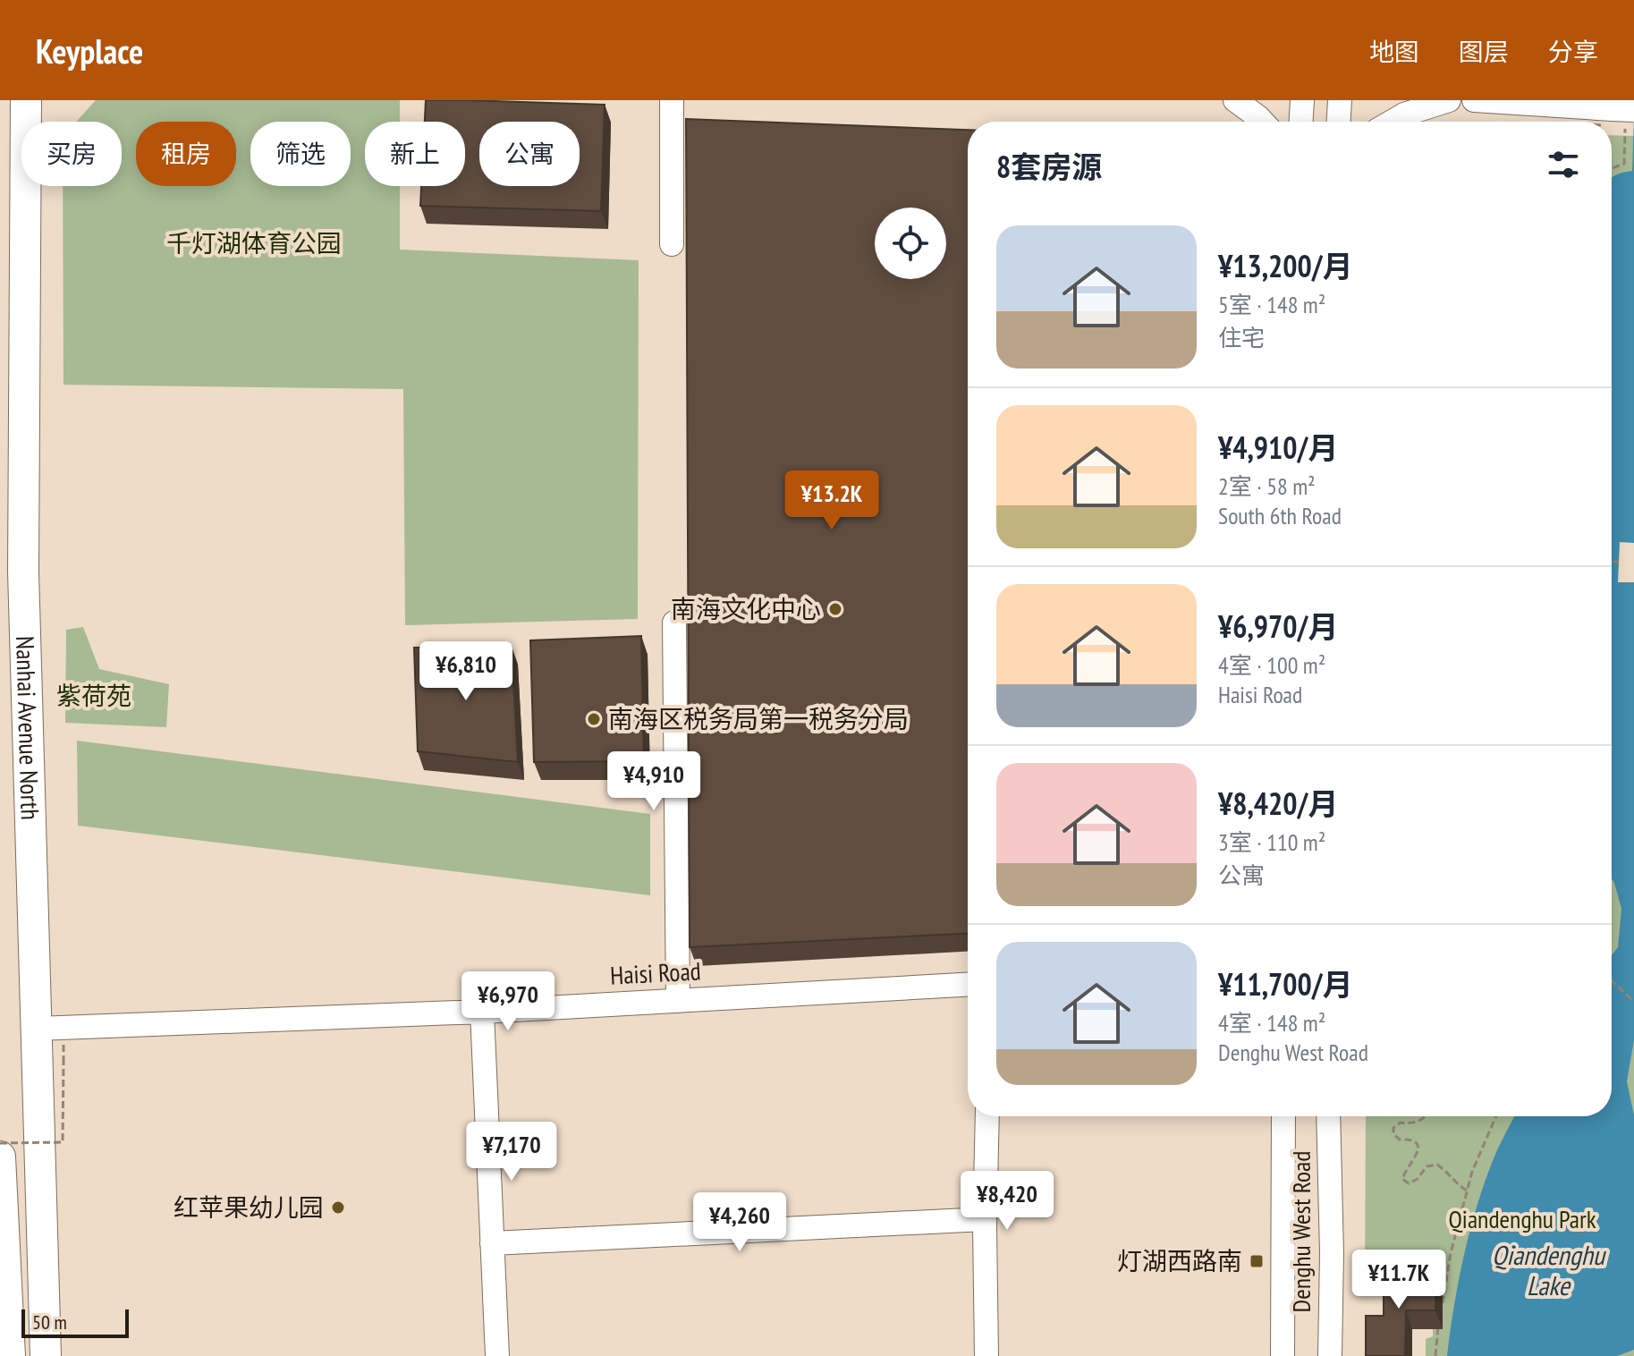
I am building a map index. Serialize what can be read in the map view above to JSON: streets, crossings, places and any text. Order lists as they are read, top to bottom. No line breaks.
{"streets":{"highway":["Nanhai Avenue North"],"main road":["Haisi Road","Denghu West Road"]},"crossings":[["Nanhai Avenue North","Haisi Road"]],"water":["Qiandenghu Lake"],"parks":["千灯湖体育公园","紫荷苑","Qiandenghu Park"],"places":{"other":["南海文化中心","南海区税务局第一税务分局","红苹果幼儿园"],"transit":["灯湖西路南"]},"scale_bar":"50 m","page":{"header":"Keyplace","nav":["地图","图层","分享"],"chip":["买房","租房","筛选","新上","公寓"],"heading":"8套房源","list":[{"name":"¥13,200/月","note":"5室 · 148 m² · 住宅"},{"name":"¥4,910/月","note":"2室 · 58 m² · South 6th Road"},{"name":"¥6,970/月","note":"4室 · 100 m² · Haisi Road"},{"name":"¥8,420/月","note":"3室 · 110 m² · 公寓"},{"name":"¥11,700/月","note":"4室 · 148 m² · Denghu West Road"}],"price":["¥13.2K","¥6,810","¥4,910","¥6,970","¥7,170","¥8,420","¥4,260","¥11.7K"],"scale":"50 m"}}
